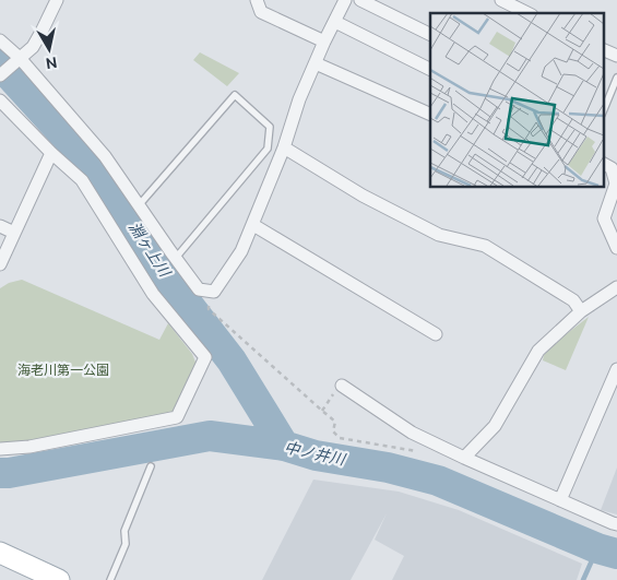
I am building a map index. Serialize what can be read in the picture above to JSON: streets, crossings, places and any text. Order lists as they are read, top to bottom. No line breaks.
{"water":["淵ヶ上川","中ノ井川"],"parks":["海老川第一公園"],"north":"bottom"}
